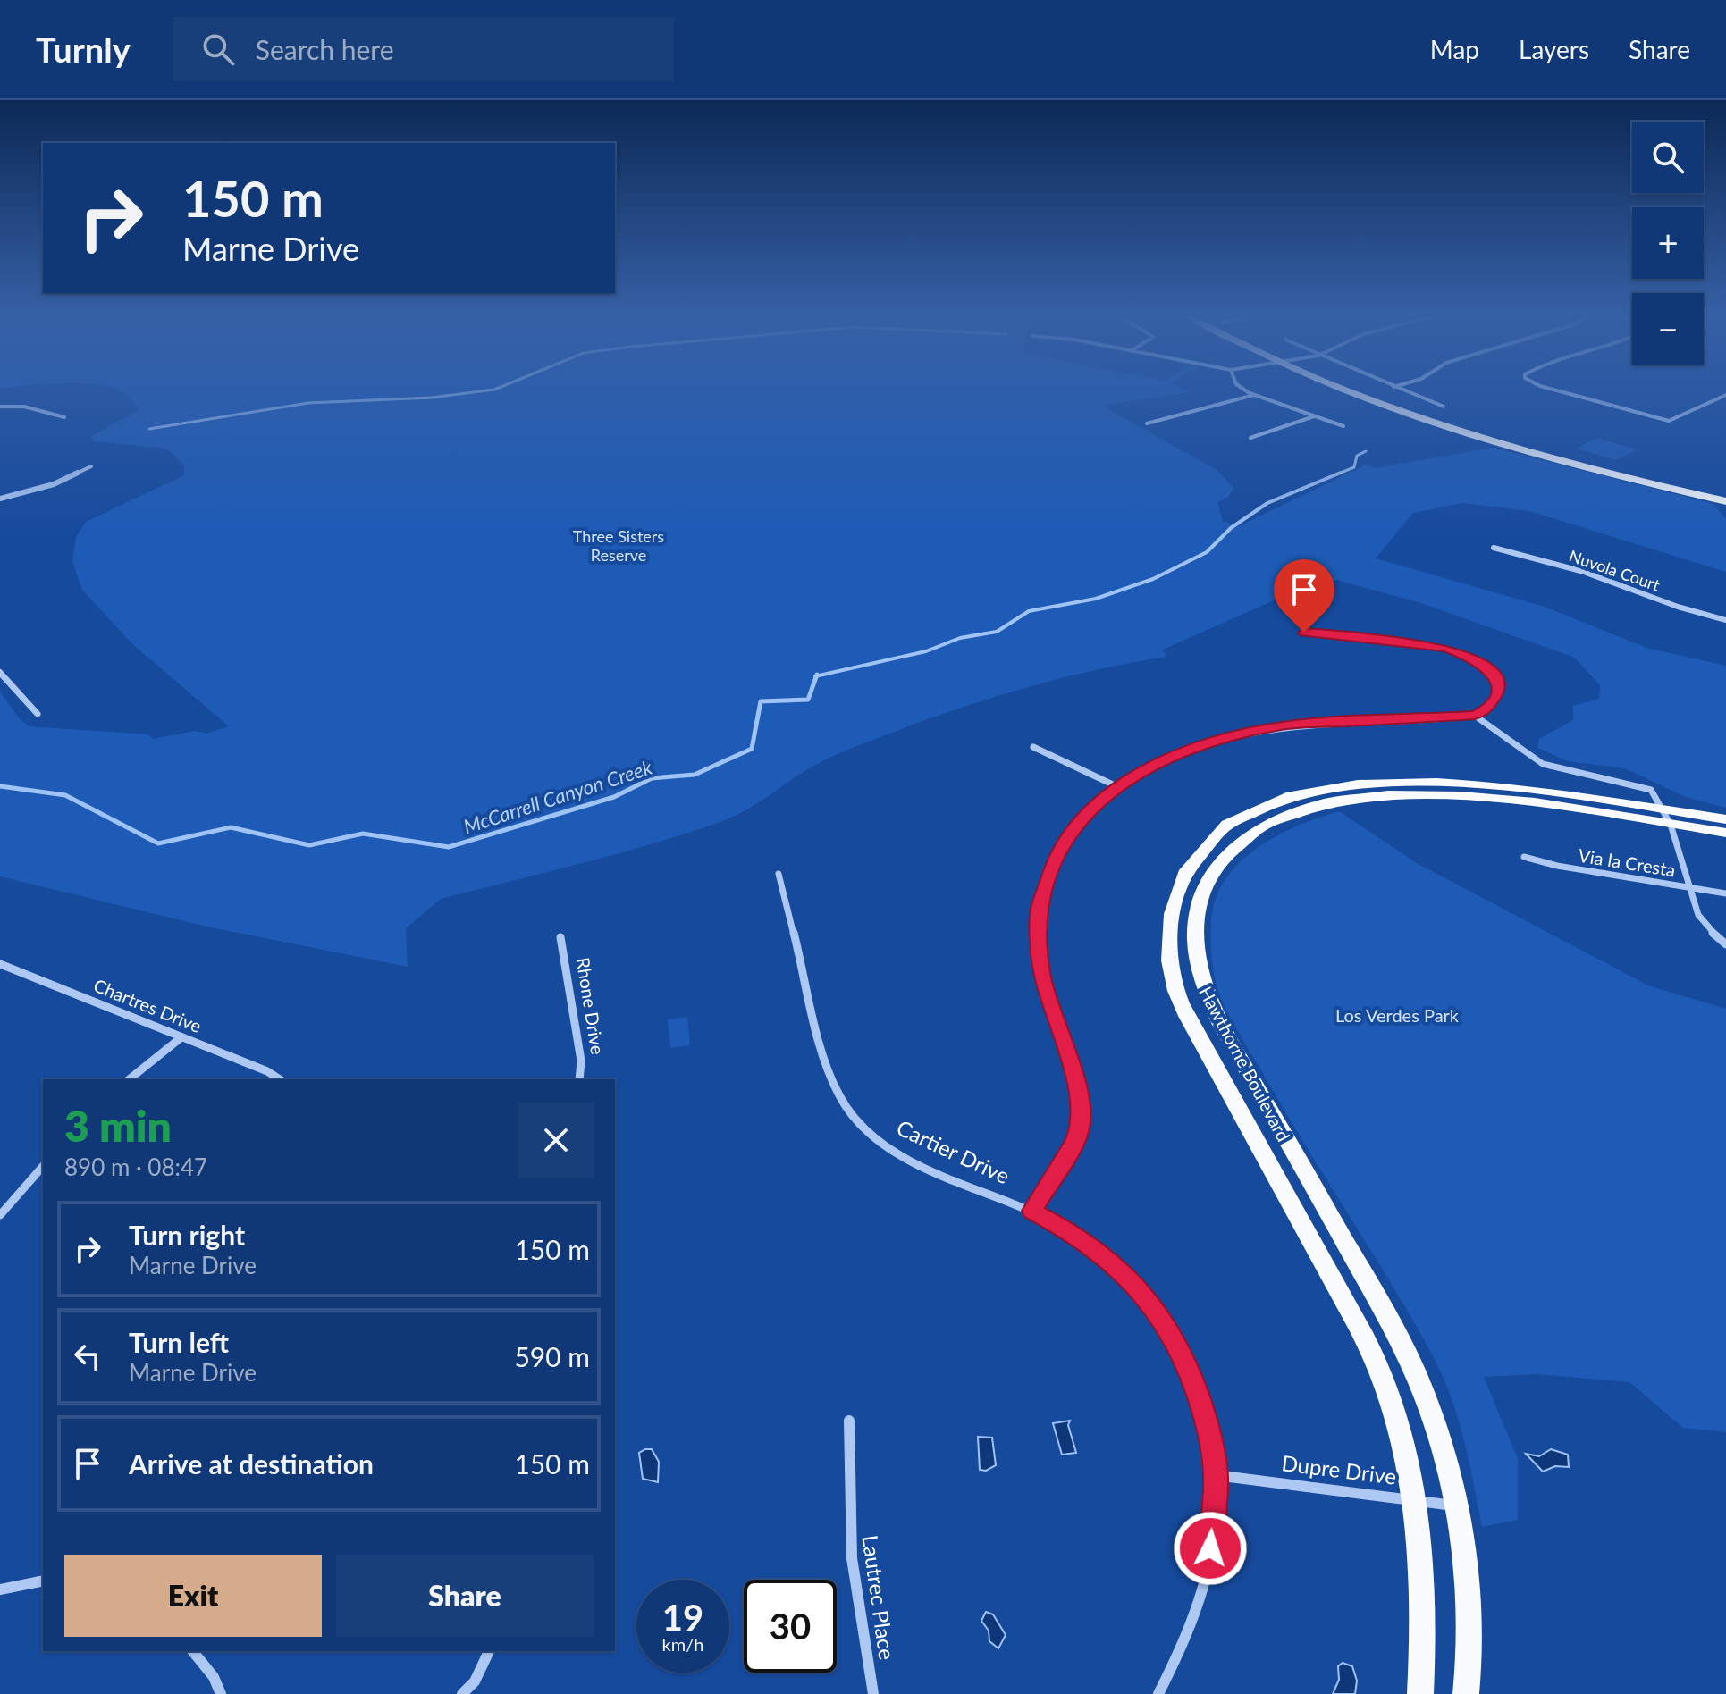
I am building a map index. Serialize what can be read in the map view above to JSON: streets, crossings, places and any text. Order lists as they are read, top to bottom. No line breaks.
{"streets":{"main road":["Hawthorne Boulevard"],"street":["Nuvola Court","Via la Cresta","Chartres Drive","Rhone Drive","Cartier Drive","Dupre Drive","Lautrec Place"]},"crossings":[["Hawthorne Boulevard","Dupre Drive"],["Cartier Drive","Dupre Drive"]],"water":["McCarrell Canyon Creek"],"parks":["Three Sisters Reserve","Los Verdes Park"],"page":{"header":"Turnly","search":"Search here","nav":["Map","Layers","Share"],"map_buttons":["+","−"],"turn":["150 m","Marne Drive"],"heading":["3 min","890 m · 08:47"],"list":[{"name":"Turn right","note":"Marne Drive","value":"150 m"},{"name":"Turn left","note":"Marne Drive","value":"590 m"},{"name":"Arrive at destination","value":"150 m"}],"buttons":["Exit","Share"],"speed":"19 km/h","limit":"30"}}
